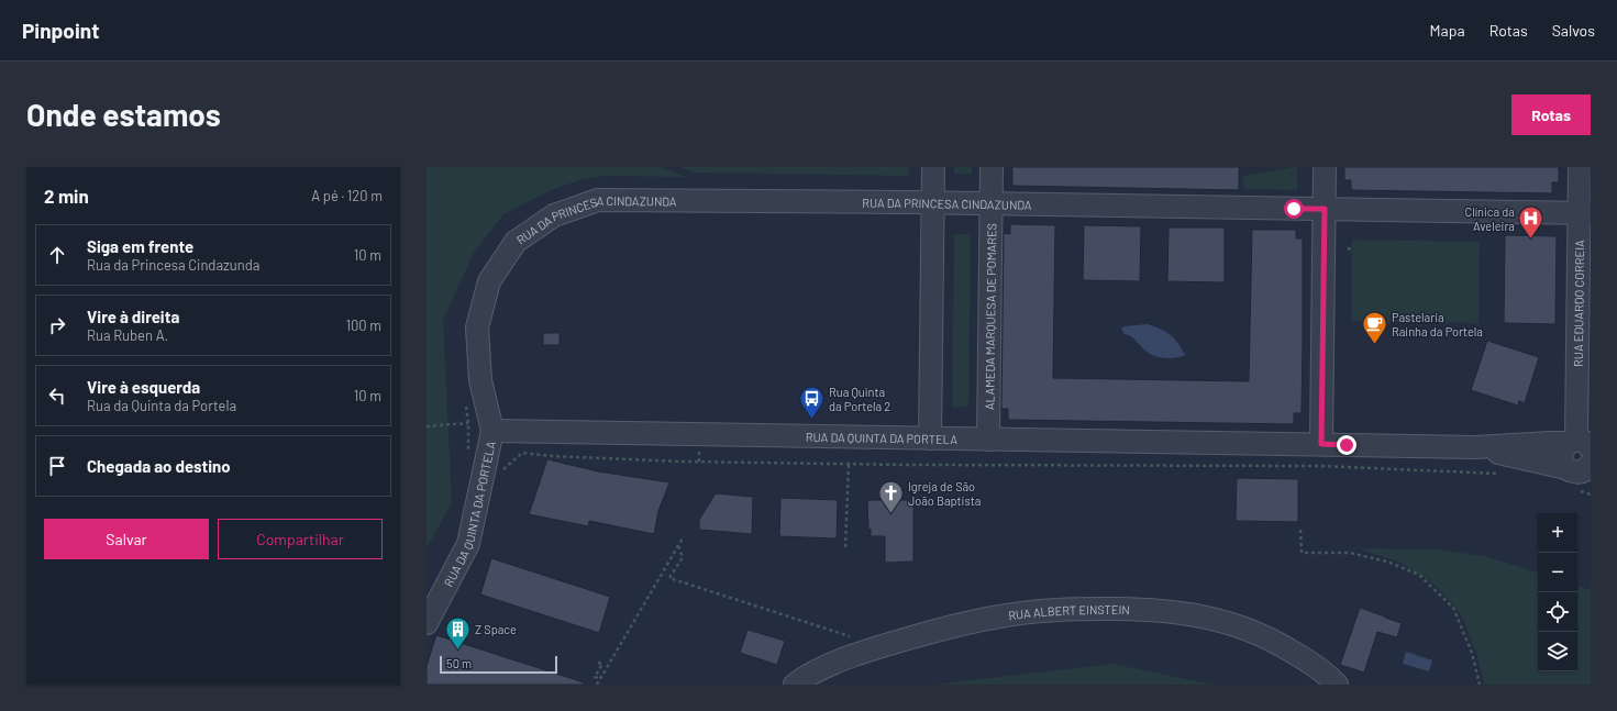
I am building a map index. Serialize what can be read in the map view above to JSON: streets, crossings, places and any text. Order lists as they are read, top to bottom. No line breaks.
{"streets":{"street":["RUA DA PRINCESA CINDAZUNDA","RUA EDUARDO CORREIA","ALAMEDA MARQUESA DE POMARES","RUA DA QUINTA DA PORTELA","RUA ALBERT EINSTEIN"]},"crossings":[["RUA DA PRINCESA CINDAZUNDA","RUA EDUARDO CORREIA"],["RUA DA PRINCESA CINDAZUNDA","ALAMEDA MARQUESA DE POMARES"],["RUA DA PRINCESA CINDAZUNDA","RUA DA QUINTA DA PORTELA"],["RUA EDUARDO CORREIA","RUA DA QUINTA DA PORTELA"],["ALAMEDA MARQUESA DE POMARES","RUA DA QUINTA DA PORTELA"]],"places":{"hospital":["Clínica da Aveleira"],"cafe":["Pastelaria Rainha da Portela"],"bus stop":["Rua Quinta da Portela 2"],"church":["Igreja de São João Baptista"],"building":["Z Space"]},"scale_bar":"50 m","page":{"header":"Pinpoint","nav":["Mapa","Rotas","Salvos"],"buttons":["Rotas",["Salvar","Compartilhar"]],"title":"Onde estamos","heading":["2 min","A pé · 120 m"],"list":[["Siga em frente","Rua da Princesa Cindazunda","10 m"],["Vire à direita","Rua Ruben A.","100 m"],["Vire à esquerda","Rua da Quinta da Portela","10 m"],"Chegada ao destino"],"map_buttons":["+","−"],"scale":"50 m"}}
